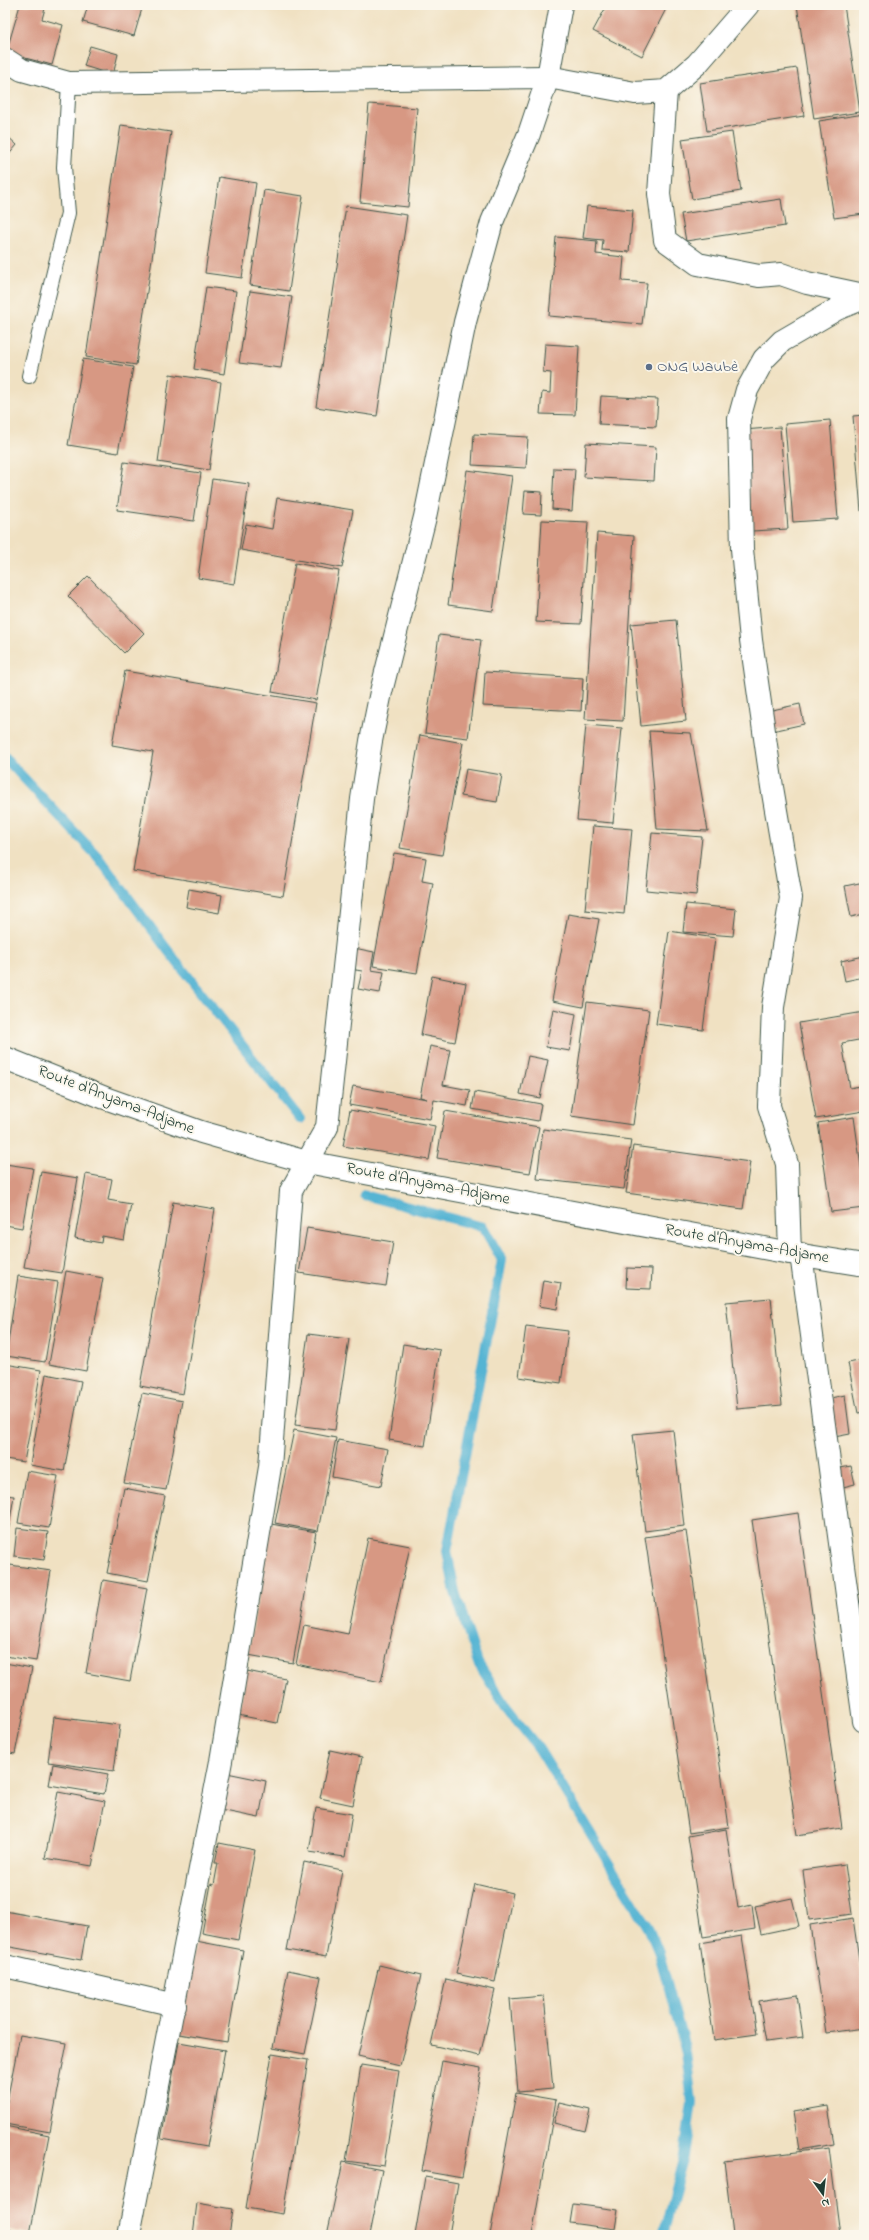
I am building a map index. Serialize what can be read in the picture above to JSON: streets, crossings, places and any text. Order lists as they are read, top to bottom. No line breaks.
{"streets":{"street":["Route d'Anyama-Adjame"]},"places":["ONG Waubè"],"north":"bottom"}
